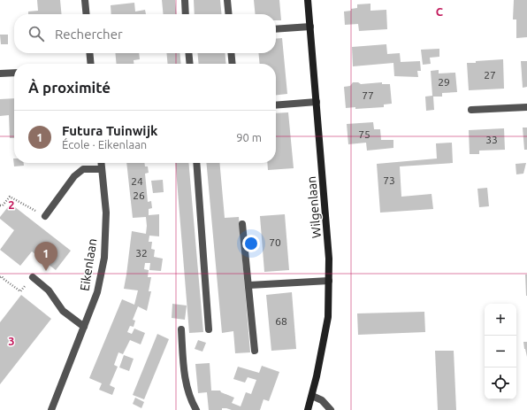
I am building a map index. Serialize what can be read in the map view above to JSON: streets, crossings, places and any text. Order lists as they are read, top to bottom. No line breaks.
{"streets":{"street":["Wilgenlaan","Eikenlaan"]},"house_numbers":["27","29","77","75","33","73","24","26","70","32","68"],"page":{"search":"Rechercher","heading":"À proximité","list":[{"mark":"1","name":"Futura Tuinwijk","note":"École · Eikenlaan","value":"90 m"}],"pins":"1","map_buttons":["+","−"]},"grid":{"columns":["C"],"rows":["2","3"]}}
